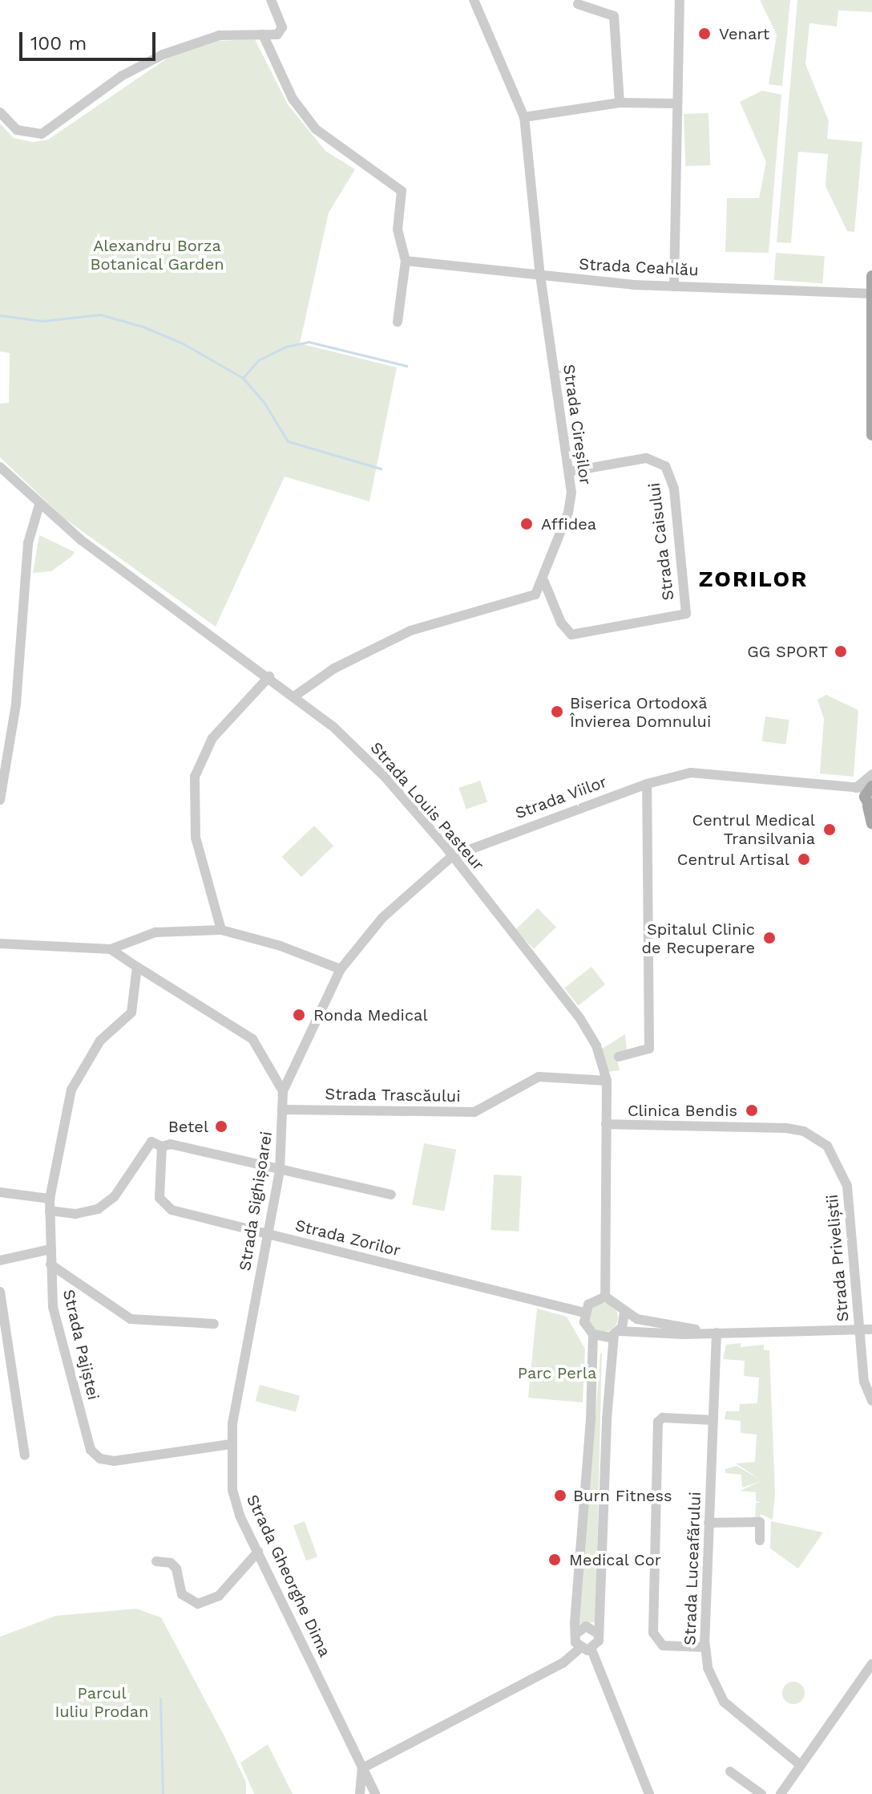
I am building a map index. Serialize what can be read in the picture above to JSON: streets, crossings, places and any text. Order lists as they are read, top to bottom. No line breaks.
{"streets":{"street":["Strada Ceahlău","Strada Cireșilor","Strada Caisului","Strada Viilor","Strada Louis Pasteur","Strada Trascăului","Strada Sighișoarei","Strada Zorilor","Strada Priveliștii","Strada Pajiștei","Strada Luceafărului","Strada Gheorghe Dima"]},"crossings":[["Strada Ceahlău","Strada Cireșilor"],["Strada Cireșilor","Strada Caisului"],["Strada Viilor","Strada Louis Pasteur"],["Strada Viilor","Strada Sighișoarei"],["Strada Louis Pasteur","Strada Trascăului"],["Strada Louis Pasteur","Strada Zorilor"],["Strada Louis Pasteur","Strada Priveliștii"],["Strada Trascăului","Strada Sighișoarei"],["Strada Sighișoarei","Strada Zorilor"],["Strada Sighișoarei","Strada Pajiștei"],["Strada Sighișoarei","Strada Gheorghe Dima"],["Strada Pajiștei","Strada Gheorghe Dima"]],"districts":["ZORILOR"],"parks":["Alexandru Borza Botanical Garden","Parc Perla","Parcul Iuliu Prodan"],"places":["Venart","Affidea","GG SPORT","Biserica Ortodoxă Învierea Domnului","Centrul Medical Transilvania","Centrul Artisal","Spitalul Clinic de Recuperare","Ronda Medical","Clinica Bendis","Betel","Burn Fitness","Medical Cor"],"scale_bar":"100 m"}
